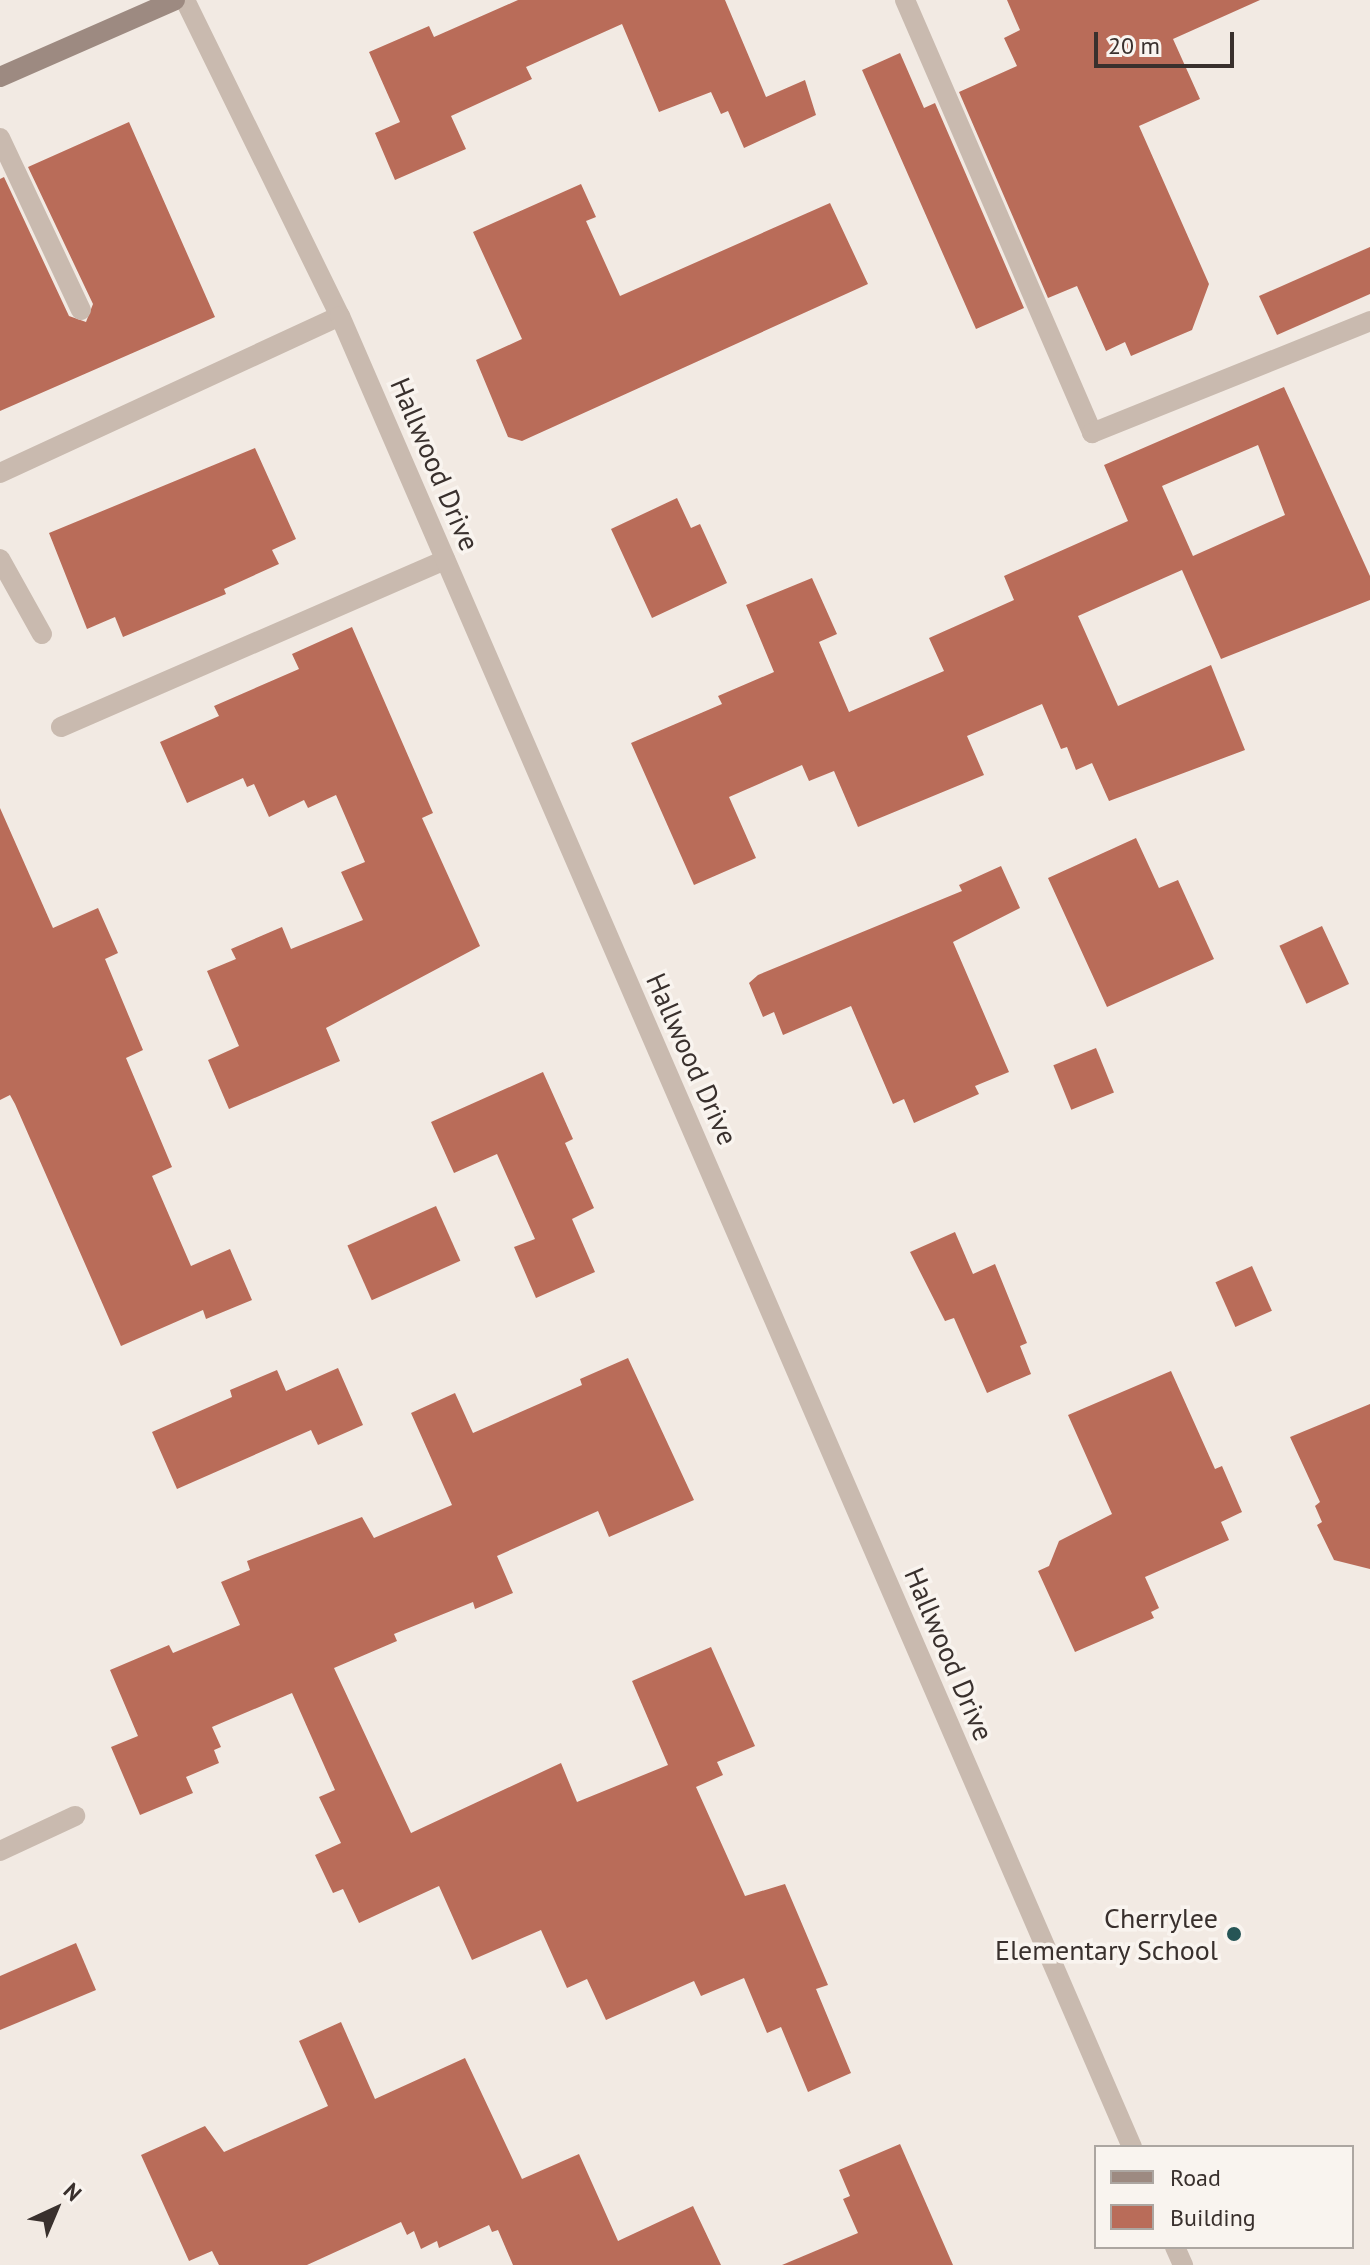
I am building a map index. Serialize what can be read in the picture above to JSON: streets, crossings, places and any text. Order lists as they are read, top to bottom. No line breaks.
{"streets":{"street":["Hallwood Drive"]},"places":["Cherrylee Elementary School"],"legend":["Road","Building"],"scale_bar":"20 m","north":"top right"}
